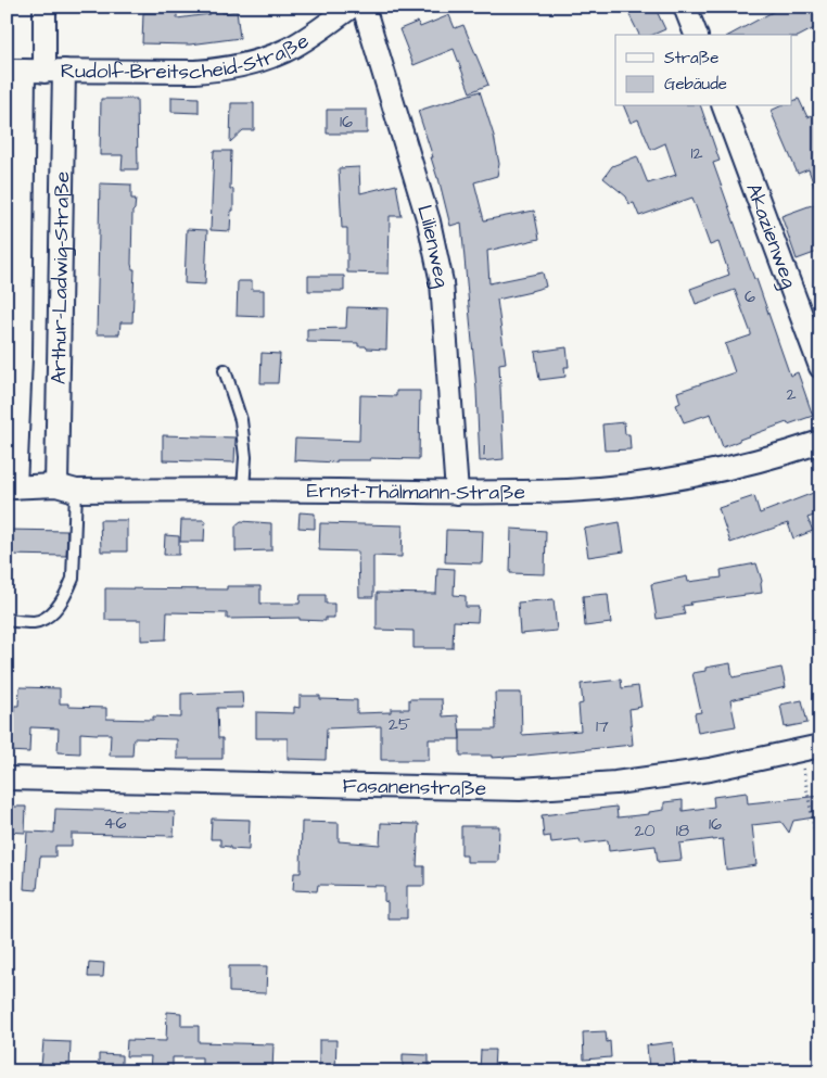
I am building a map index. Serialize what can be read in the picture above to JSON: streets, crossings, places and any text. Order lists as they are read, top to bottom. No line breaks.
{"streets":{"street":["Rudolf-Breitscheid-Straße","Akazienweg","Lilienweg","Arthur-Ladwig-Straße","Ernst-Thälmann-Straße","Fasanenstraße"]},"crossings":[["Rudolf-Breitscheid-Straße","Arthur-Ladwig-Straße"],["Lilienweg","Ernst-Thälmann-Straße"],["Arthur-Ladwig-Straße","Ernst-Thälmann-Straße"]],"house_numbers":["16","12","6","2","1","25","17","46","16","20","18"],"legend":["Straße","Gebäude"]}
